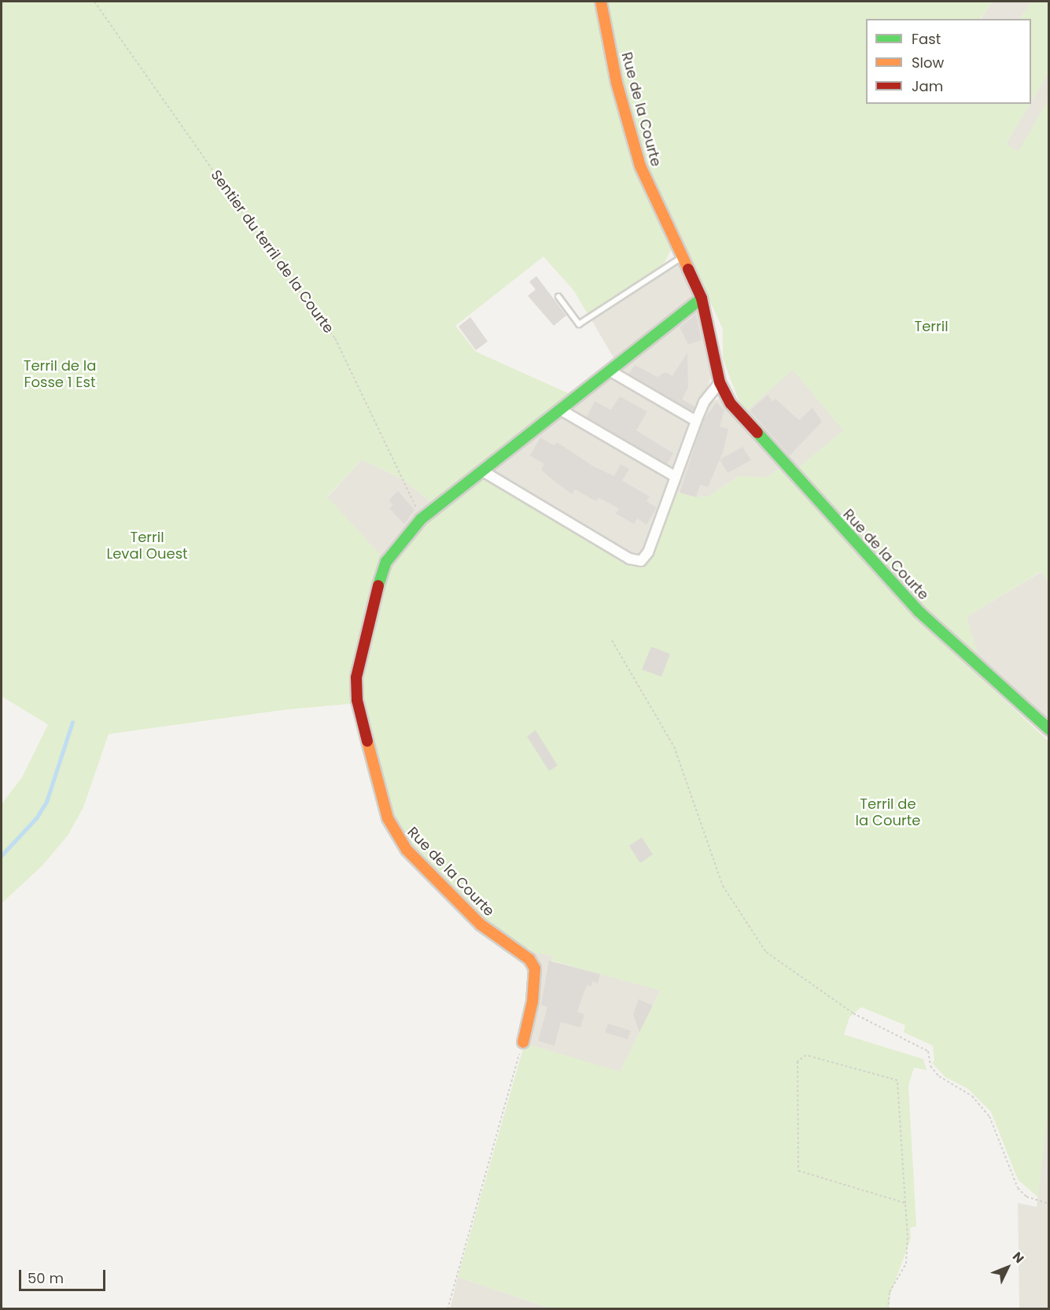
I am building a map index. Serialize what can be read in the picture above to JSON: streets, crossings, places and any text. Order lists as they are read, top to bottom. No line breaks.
{"streets":{"street":["Rue de la Courte"],"path":["Sentier du terril de la Courte"]},"crossings":[["Rue de la Courte","Sentier du terril de la Courte"]],"parks":["Terril","Terril de la Fosse 1 Est","Terril Leval Ouest","Terril de la Courte"],"legend":["Fast","Slow","Jam"],"scale_bar":"50 m","north":"top right"}
